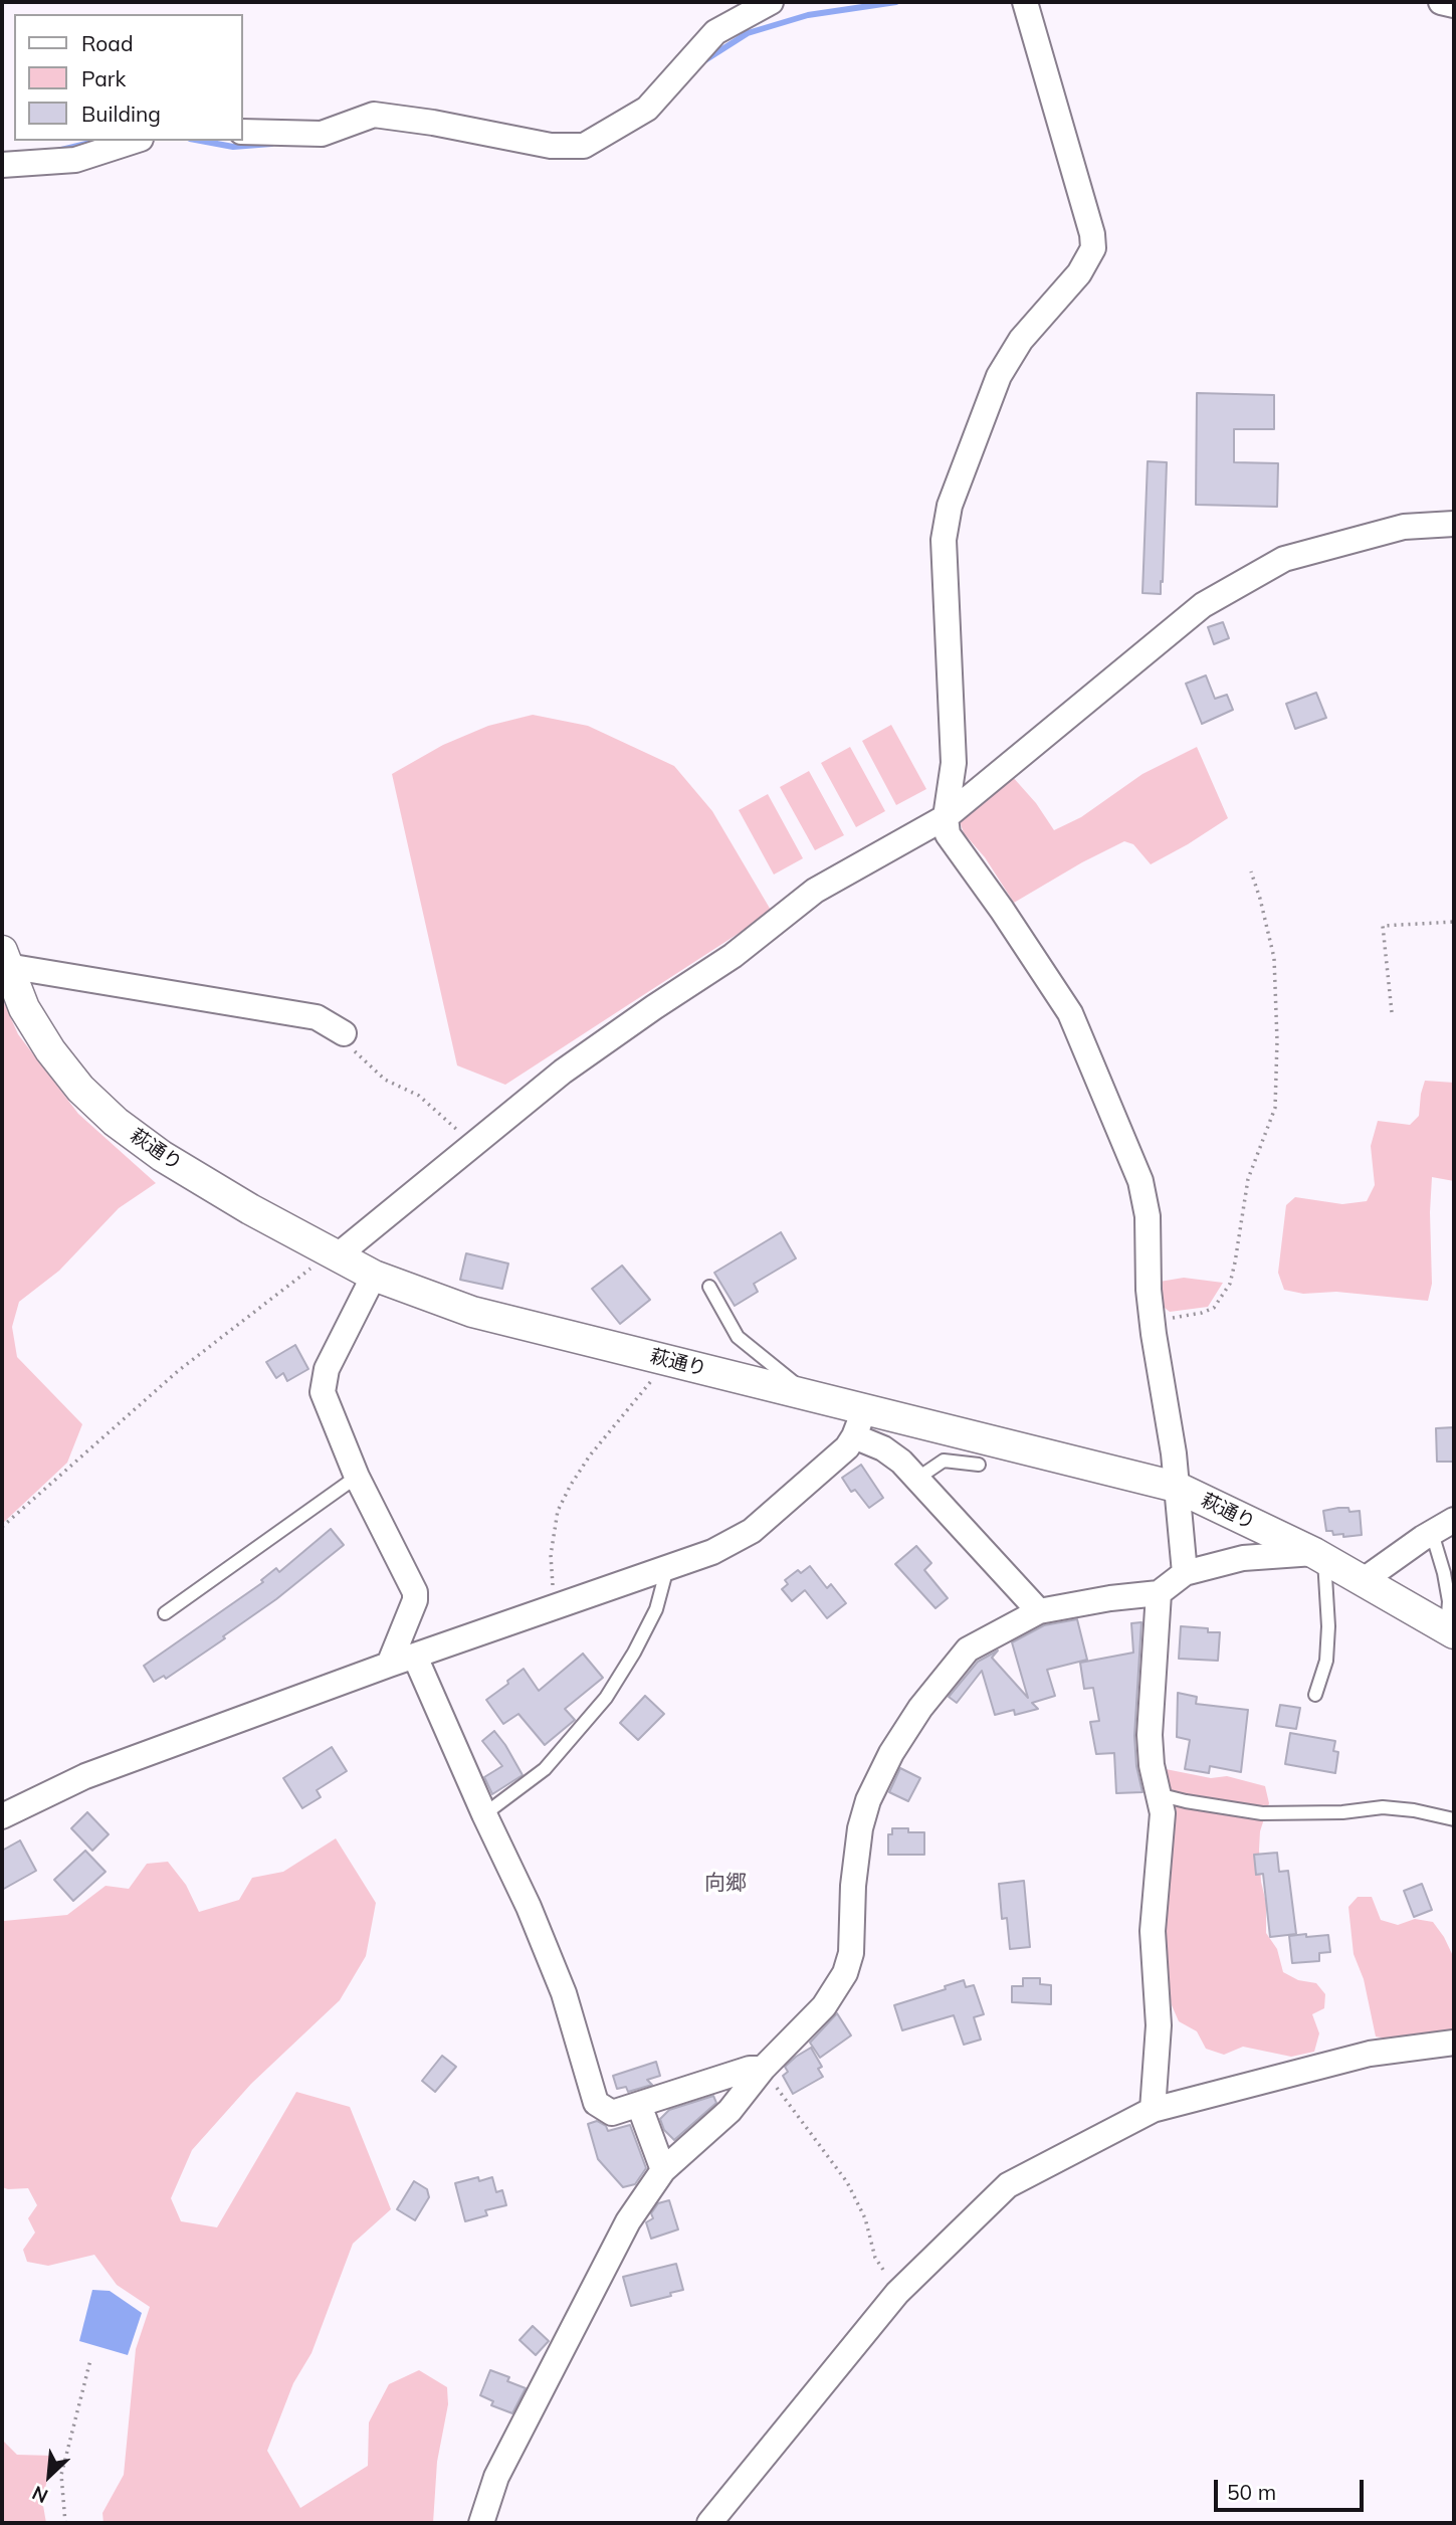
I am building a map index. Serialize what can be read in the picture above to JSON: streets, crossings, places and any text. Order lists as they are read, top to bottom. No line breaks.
{"streets":{"street":["萩通り"]},"districts":["向郷"],"legend":["Road","Park","Building"],"scale_bar":"50 m","north":"bottom left"}
